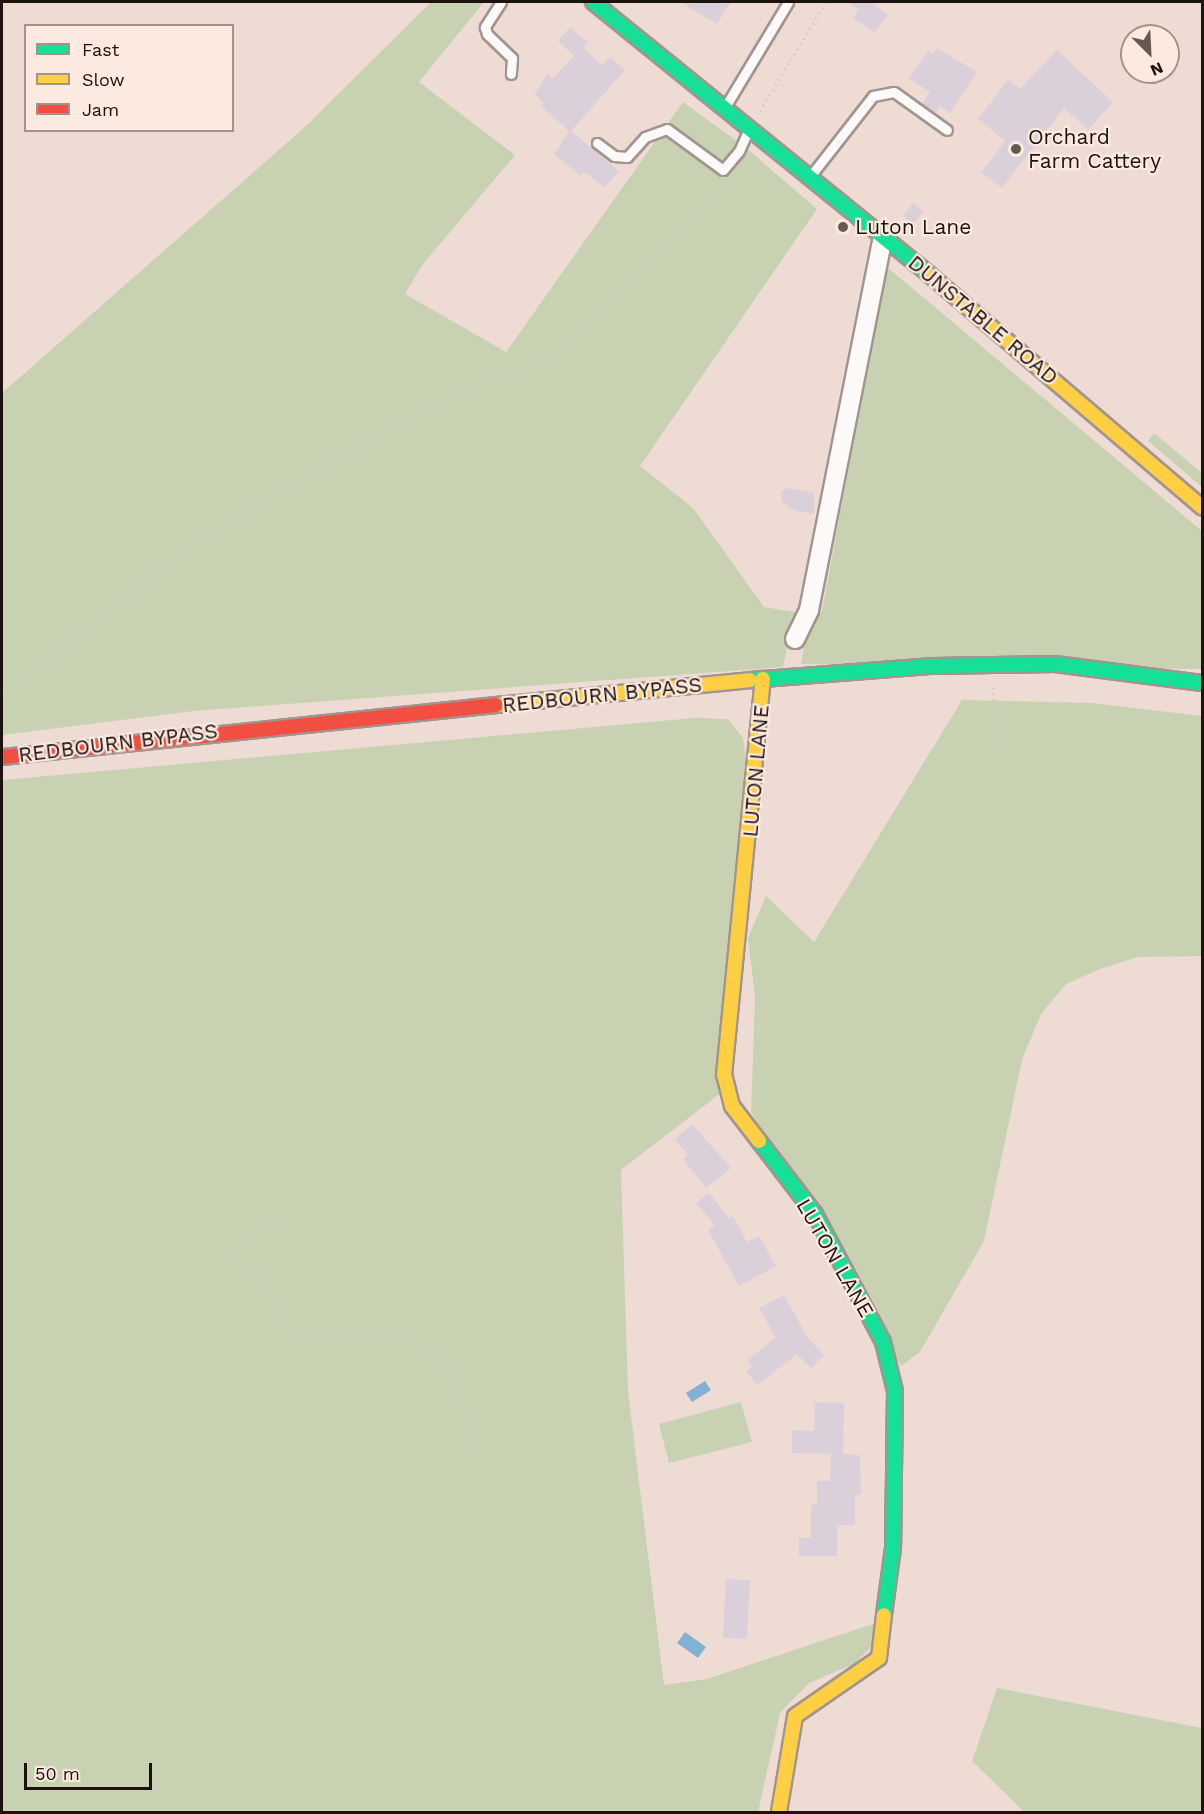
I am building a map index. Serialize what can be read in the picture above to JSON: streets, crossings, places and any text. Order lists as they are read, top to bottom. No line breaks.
{"streets":{"street":["DUNSTABLE ROAD","REDBOURN BYPASS","LUTON LANE"]},"crossings":[["REDBOURN BYPASS","LUTON LANE"]],"places":["Orchard Farm Cattery","Luton Lane"],"legend":["Fast","Slow","Jam"],"scale_bar":"50 m","north":"bottom right"}
